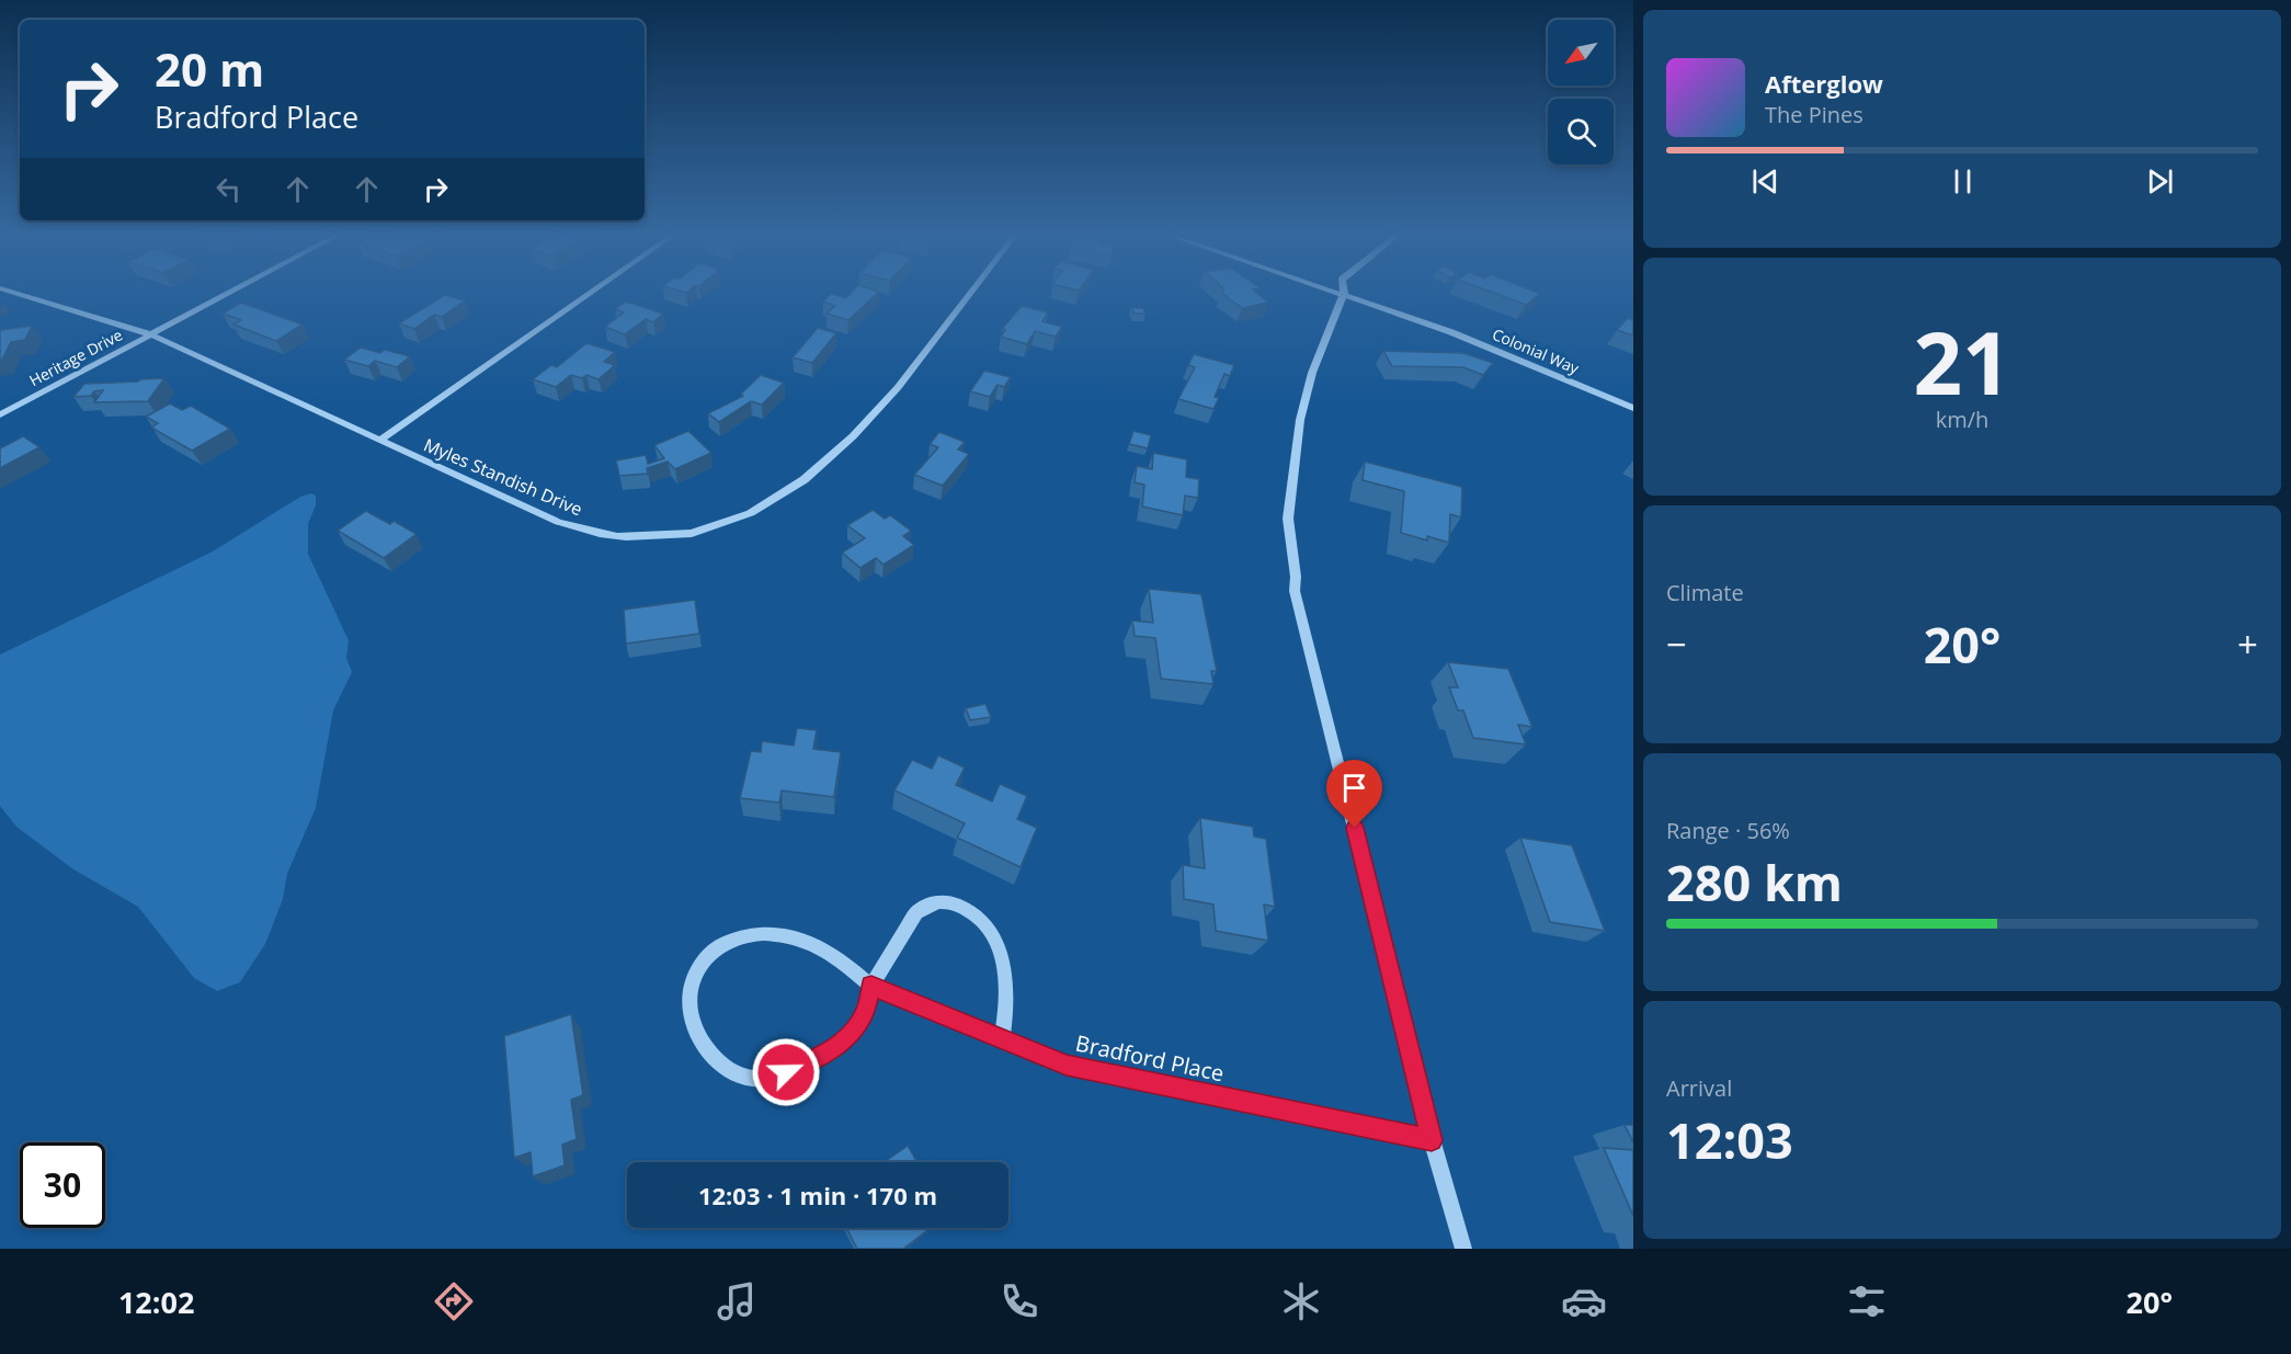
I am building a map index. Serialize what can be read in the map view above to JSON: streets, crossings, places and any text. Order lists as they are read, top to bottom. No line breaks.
{"streets":{"street":["Colonial Way","Heritage Drive","Myles Standish Drive","Bradford Place"]},"crossings":[["Heritage Drive","Myles Standish Drive"]],"north":"bottom left","page":{"turn":["20 m","Bradford Place"],"song":["Afterglow","The Pines"],"tile":[["21","km/h"],"Climate",["Range · 56%","280 km"],["Arrival","12:03"]],"heat":["−","20°","+"],"limit":"30","trip":"12:03 · 1 min · 170 m","tabs":["12:02","20°"]}}
